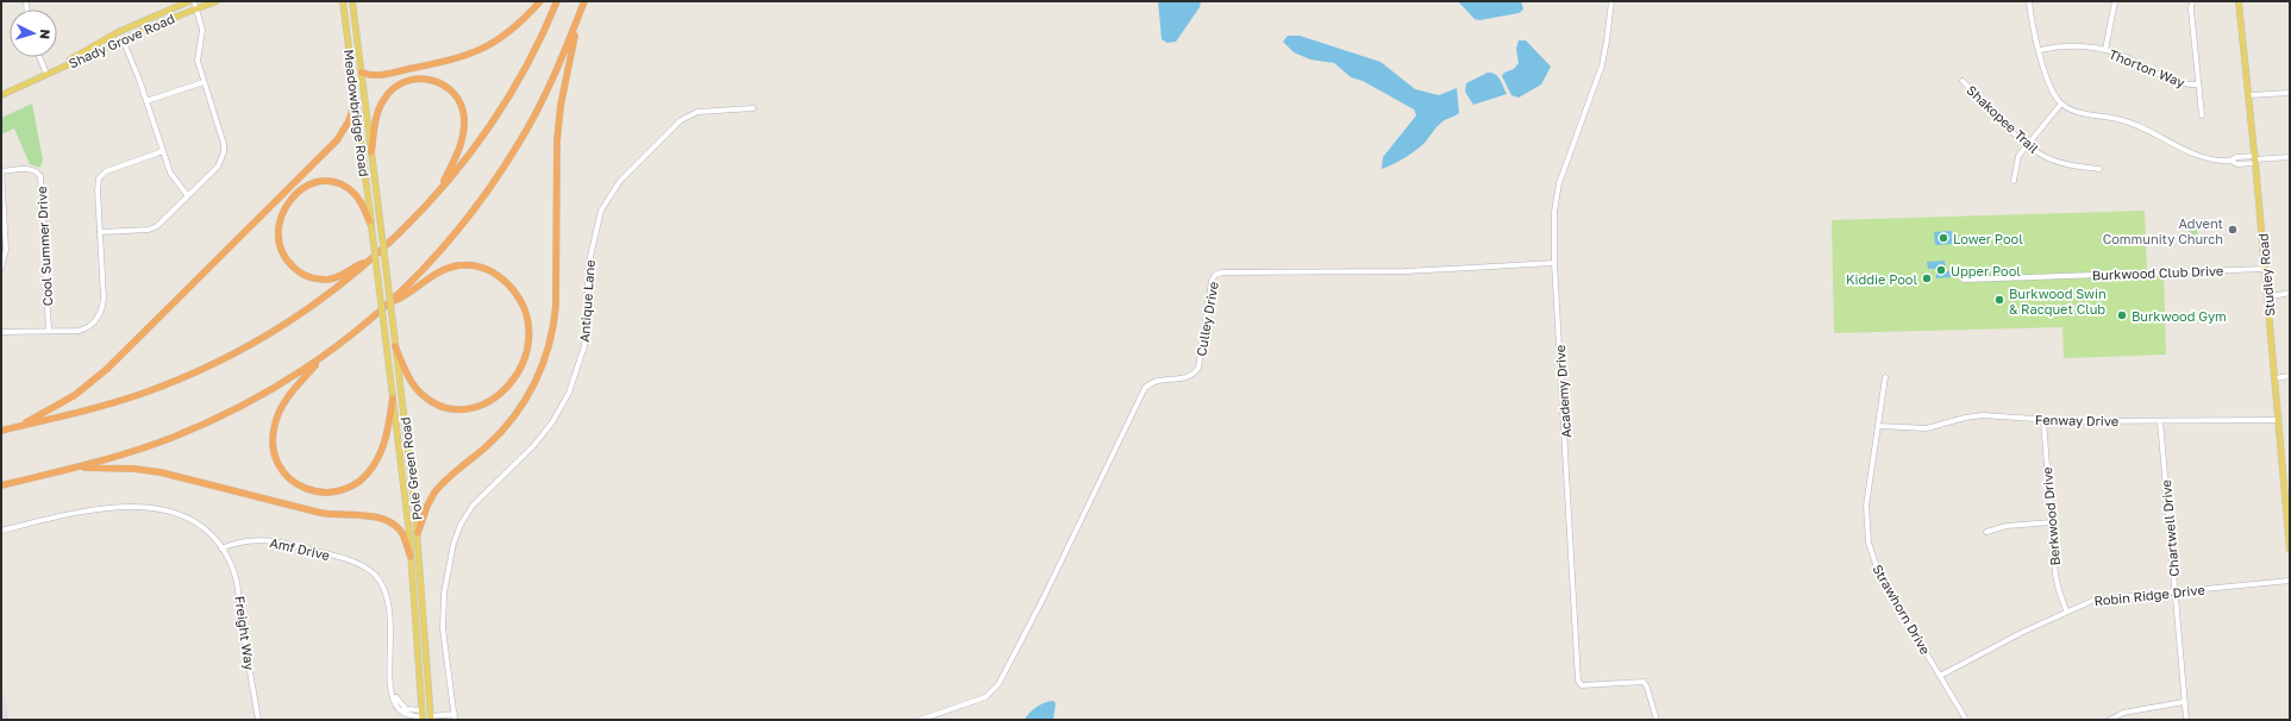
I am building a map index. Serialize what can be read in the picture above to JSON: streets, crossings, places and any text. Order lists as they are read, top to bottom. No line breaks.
{"streets":{"main road":["Shady Grove Road","Meadowbridge Road","Studley Road","Pole Green Road"],"street":["Thorton Way","Shakopee Trail","Cool Summer Drive","Burkwood Club Drive","Antique Lane","Culley Drive","Academy Drive","Fenway Drive","Berkwood Drive","Chartwell Drive","Amf Drive","Robin Ridge Drive","Strawhorn Drive","Freight Way"]},"crossings":[["Meadowbridge Road","Pole Green Road"],["Burkwood Club Drive","Studley Road"],["Studley Road","Fenway Drive"],["Culley Drive","Academy Drive"],["Fenway Drive","Berkwood Drive"],["Fenway Drive","Chartwell Drive"],["Fenway Drive","Strawhorn Drive"],["Pole Green Road","Amf Drive"],["Berkwood Drive","Robin Ridge Drive"],["Chartwell Drive","Robin Ridge Drive"],["Amf Drive","Freight Way"],["Robin Ridge Drive","Strawhorn Drive"]],"places":["Advent Community Church","Lower Pool","Upper Pool","Kiddie Pool","Burkwood Swin & Racquet Club","Burkwood Gym"],"north":"right"}
